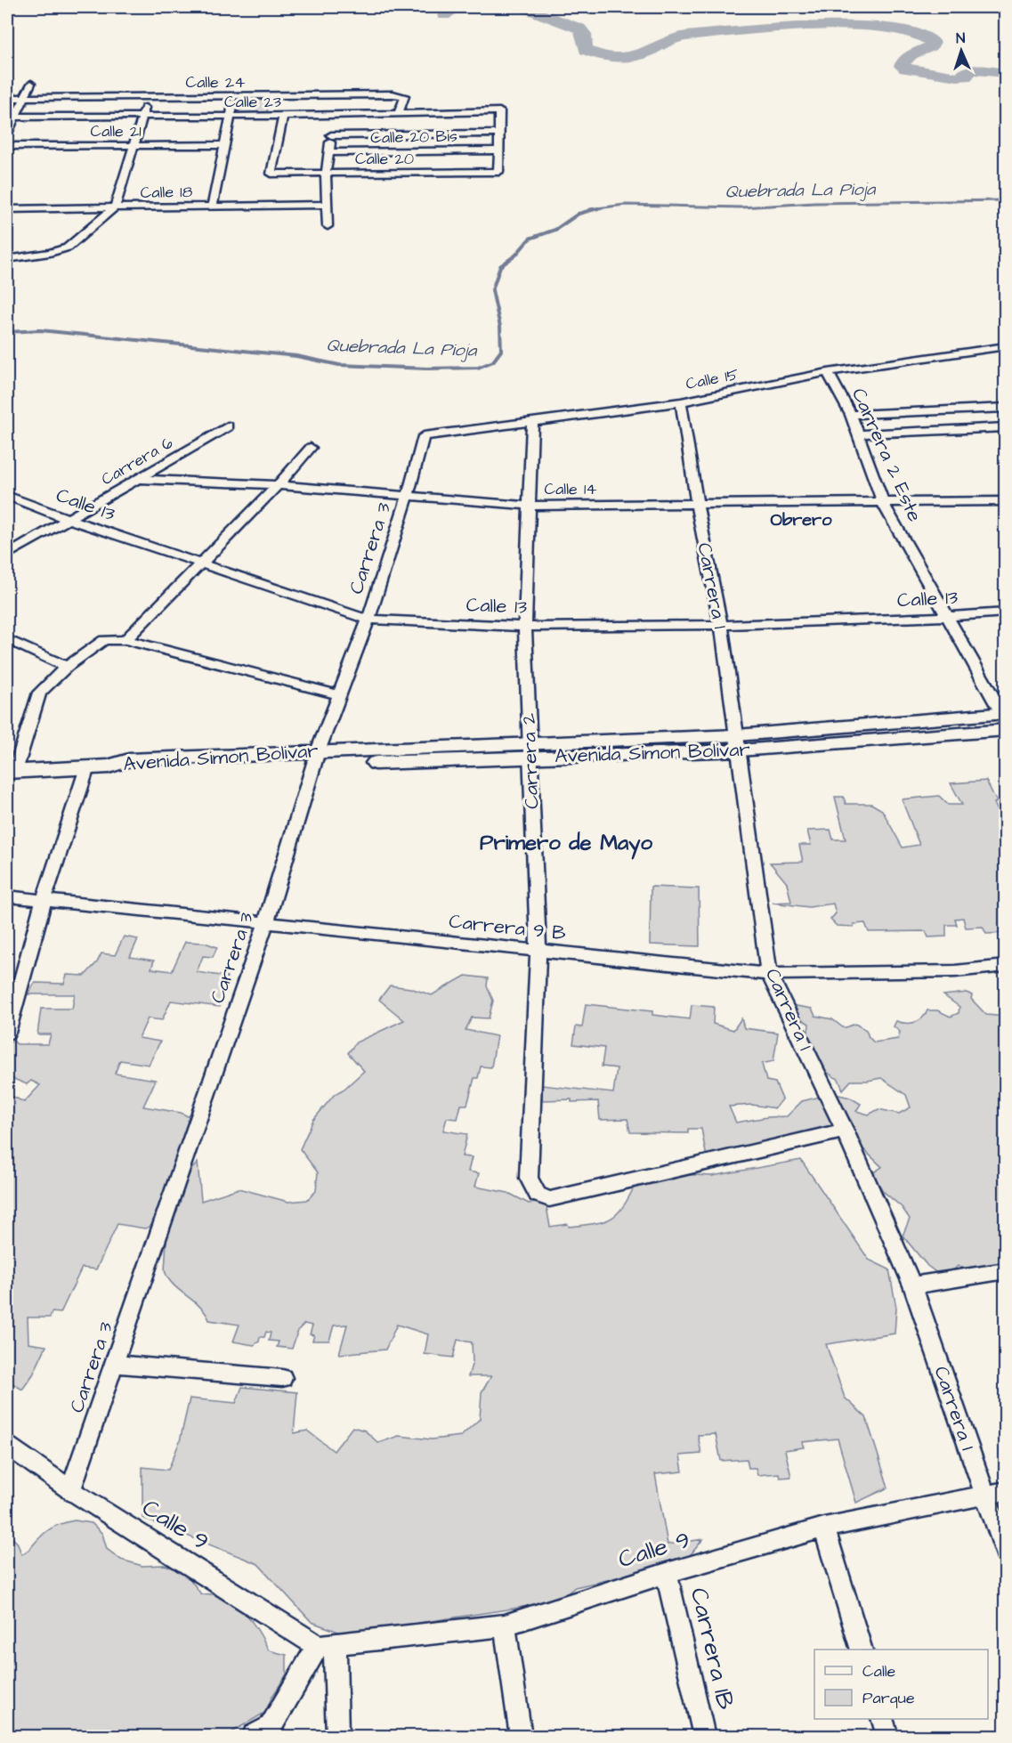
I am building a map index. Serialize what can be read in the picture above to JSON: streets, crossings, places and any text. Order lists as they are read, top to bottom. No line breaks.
{"streets":{"main road":["Avenida Simon Bolivar"],"street":["Calle 24","Calle 23","Calle 21","Calle 20 Bis","Calle 20","Calle 18","Calle 15","Carrera 2 Este","Carrera 6","Calle 14","Calle 13","Carrera 3","Carrera 1","Carrera 2","Carrera 9 B","Calle 9","Carrera 1B"]},"crossings":[["Calle 24","Calle 23"],["Calle 23","Calle 20"],["Calle 20 Bis","Calle 20"],["Calle 15","Carrera 2 Este"],["Calle 15","Carrera 3"],["Calle 15","Carrera 1"],["Calle 15","Carrera 2"],["Carrera 2 Este","Calle 14"],["Carrera 2 Este","Calle 13"],["Carrera 2 Este","Avenida Simon Bolivar"],["Carrera 6","Calle 14"],["Carrera 6","Calle 13"],["Calle 14","Carrera 3"],["Calle 14","Carrera 1"],["Calle 14","Carrera 2"],["Calle 13","Carrera 3"],["Calle 13","Carrera 1"],["Calle 13","Carrera 2"],["Carrera 3","Avenida Simon Bolivar"],["Carrera 3","Carrera 9 B"],["Carrera 3","Calle 9"],["Carrera 1","Avenida Simon Bolivar"],["Carrera 1","Carrera 2"],["Carrera 1","Carrera 9 B"],["Carrera 1","Calle 9"],["Avenida Simon Bolivar","Carrera 2"],["Carrera 2","Carrera 9 B"],["Calle 9","Carrera 1B"]],"districts":["Obrero","Primero de Mayo"],"water":["Quebrada La Pioja"],"legend":["Calle","Parque"],"north":"top"}
